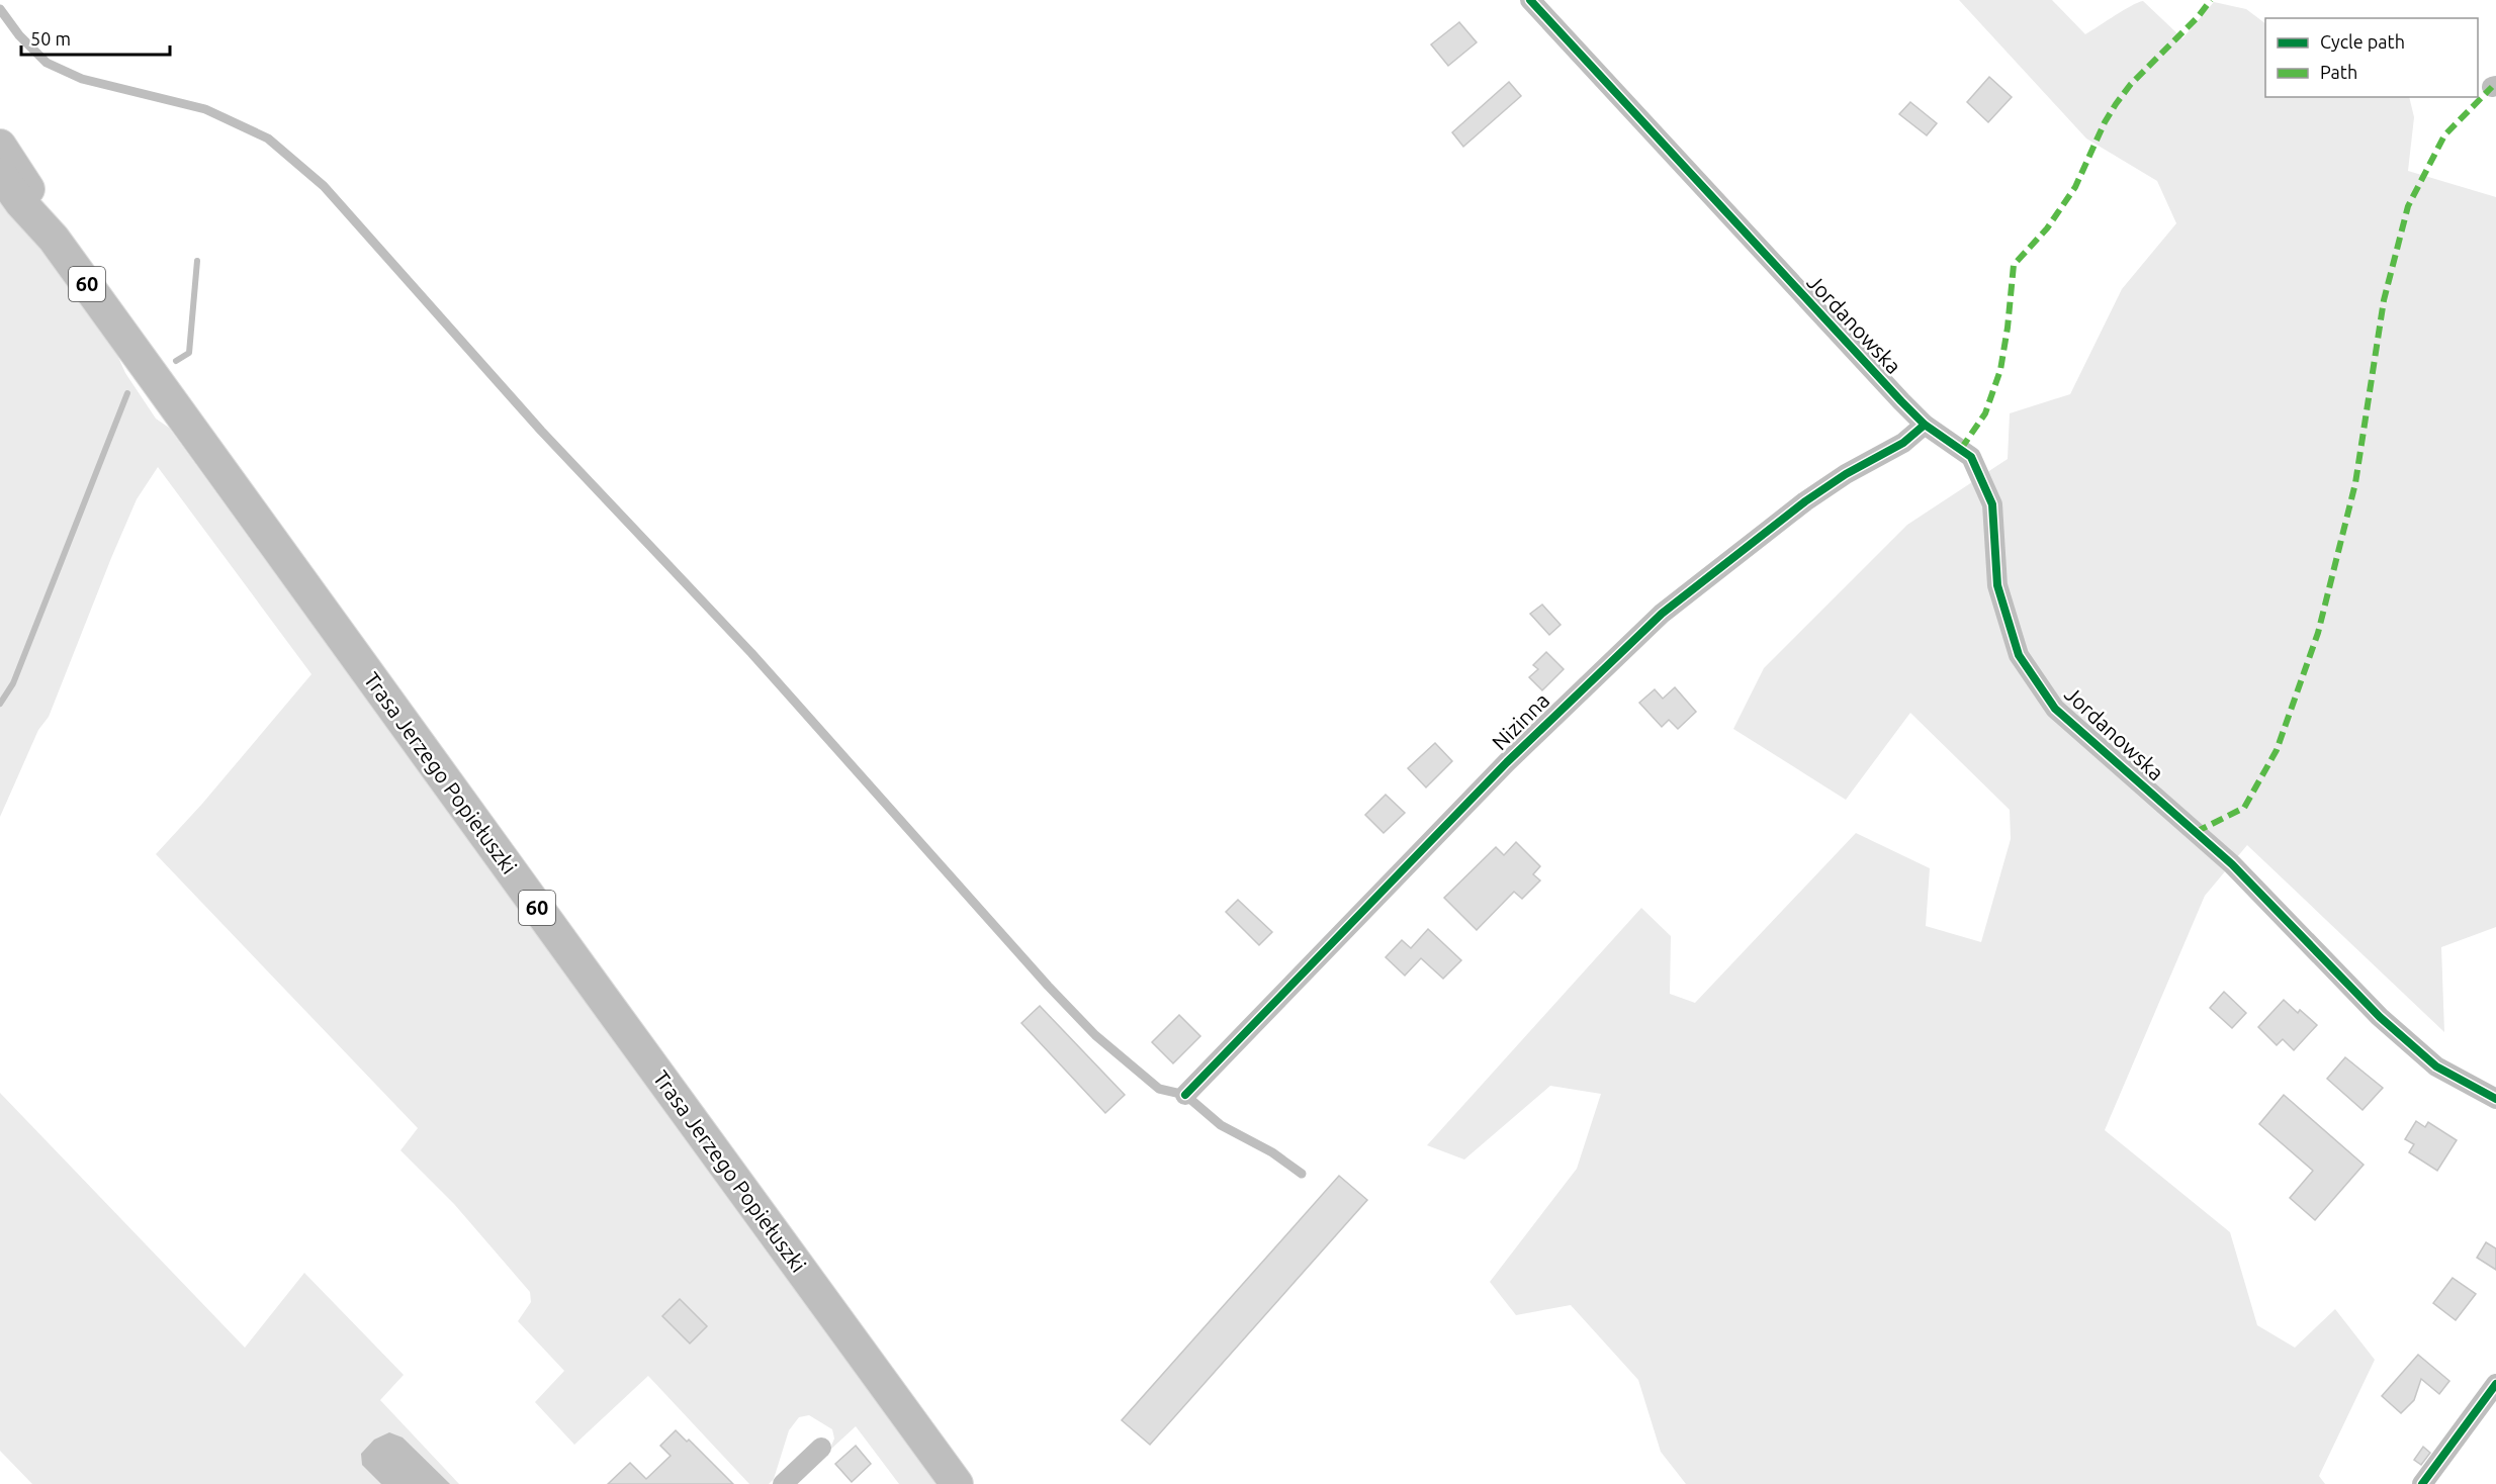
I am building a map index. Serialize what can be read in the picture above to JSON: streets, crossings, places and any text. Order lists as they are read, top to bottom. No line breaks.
{"streets":{"main road":["60","Trasa Jerzego Popiełuszki"],"street":["Jordanowska","Nizinna"]},"crossings":[["Jordanowska","Nizinna"]],"legend":["Cycle path","Path"],"scale_bar":"50 m"}
